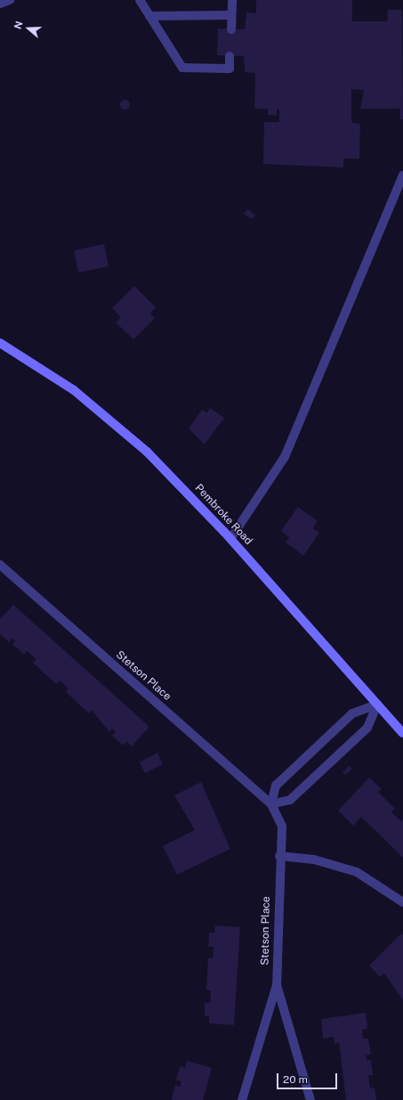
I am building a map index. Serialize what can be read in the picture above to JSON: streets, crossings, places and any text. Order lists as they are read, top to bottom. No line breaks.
{"streets":{"main road":["Pembroke Road"],"street":["Stetson Place"]},"scale_bar":"20 m","north":"left"}
